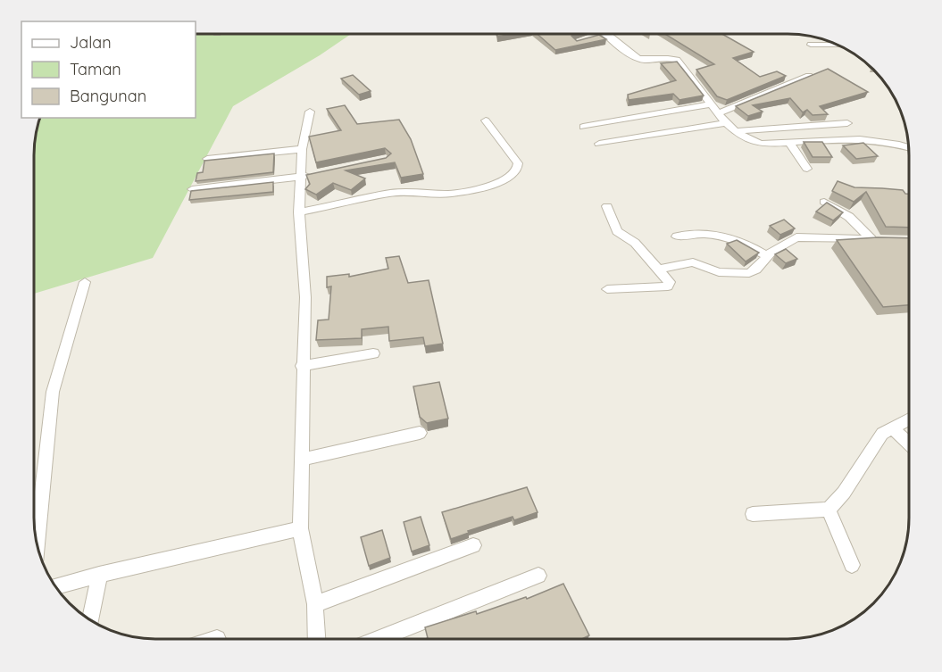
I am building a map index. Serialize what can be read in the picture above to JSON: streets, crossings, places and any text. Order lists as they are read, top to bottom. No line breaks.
{"legend":["Jalan","Taman","Bangunan"]}
